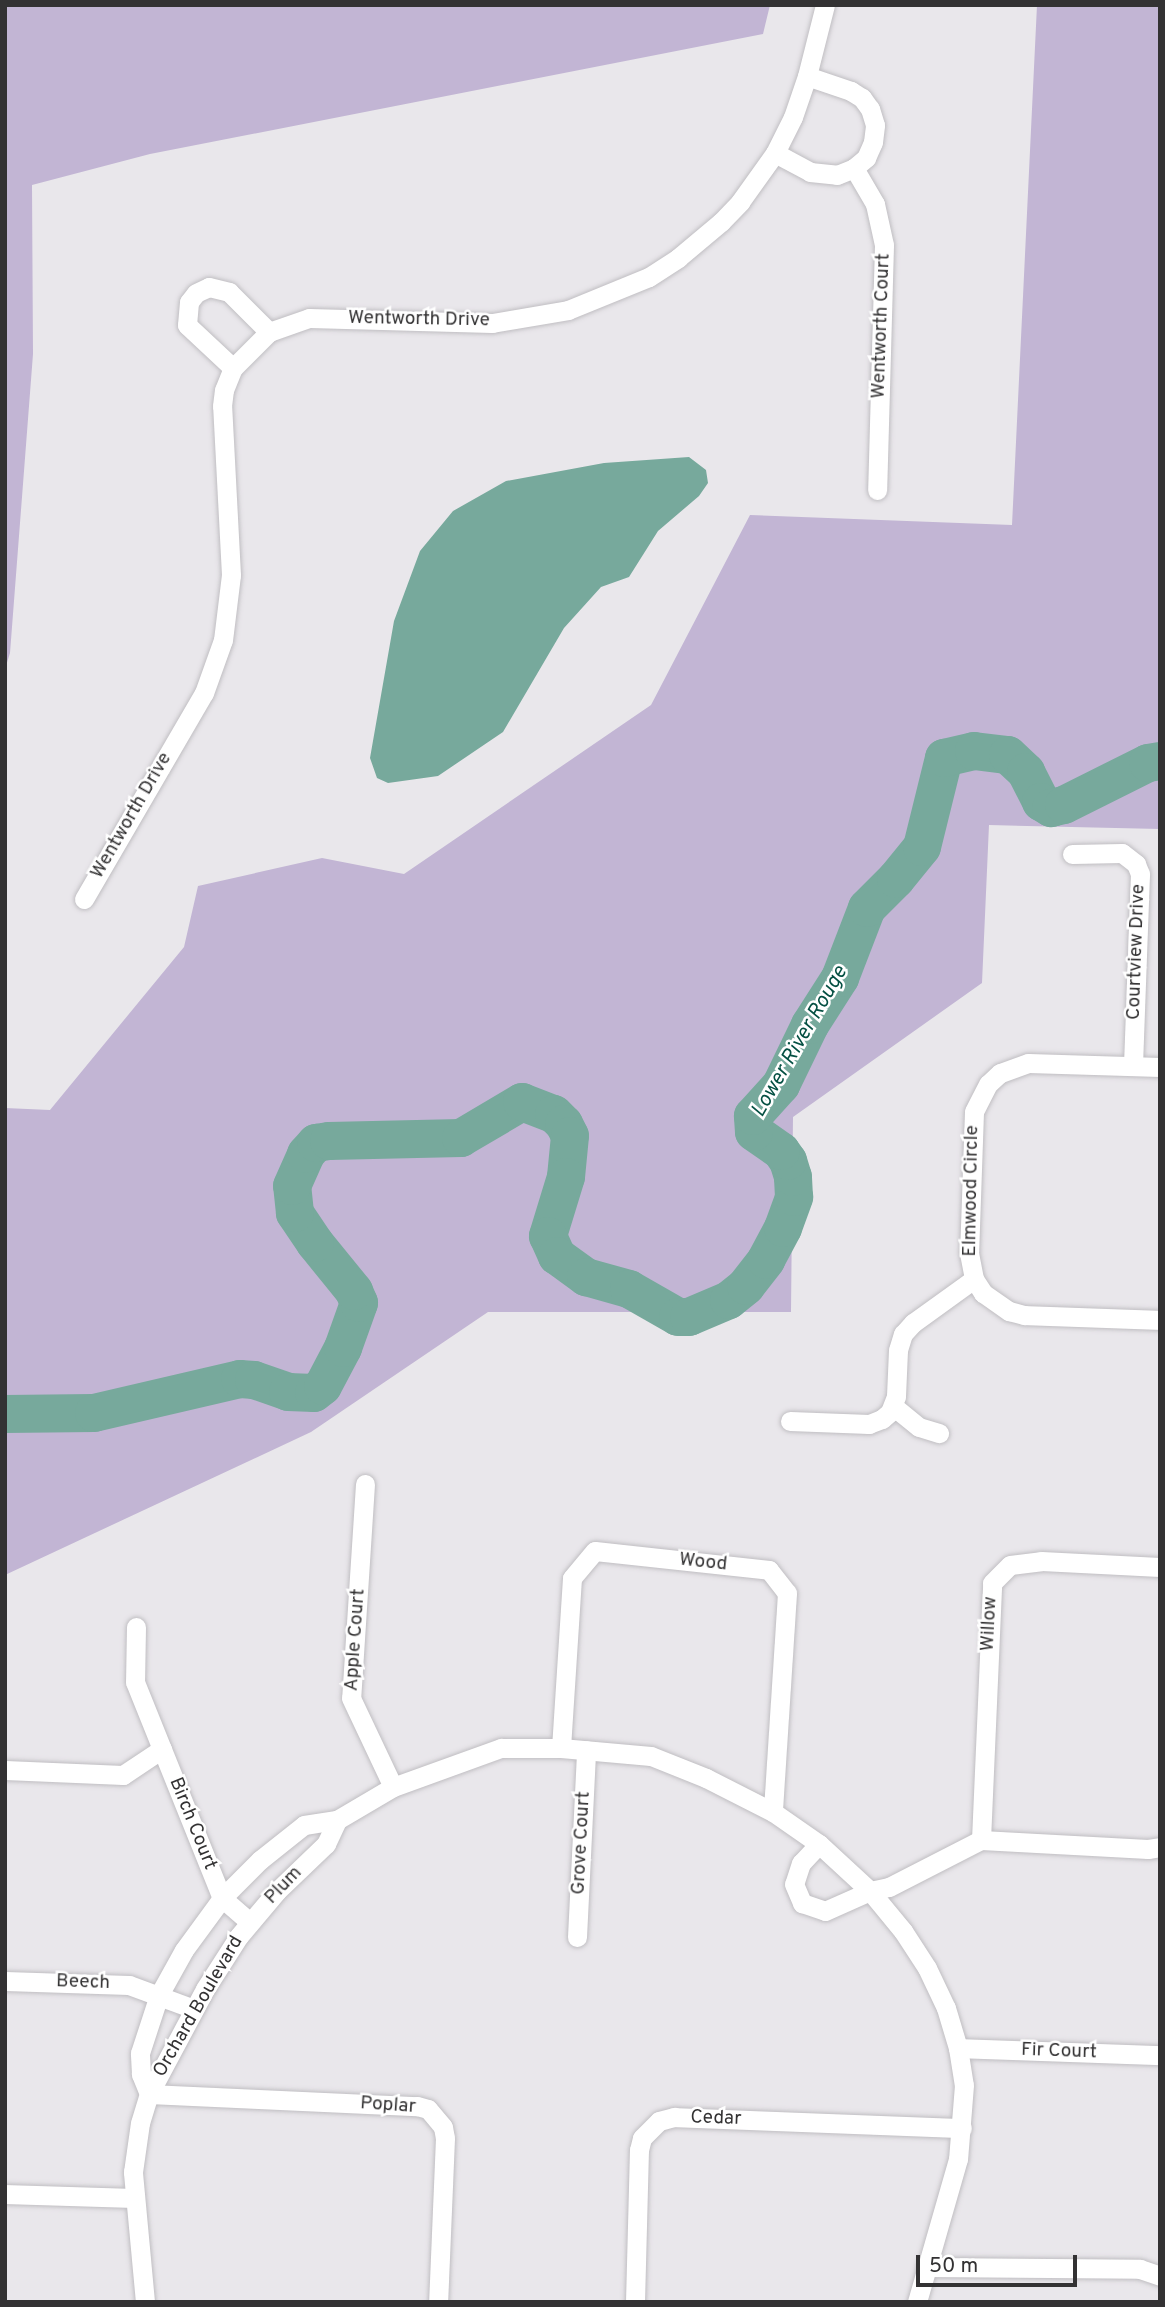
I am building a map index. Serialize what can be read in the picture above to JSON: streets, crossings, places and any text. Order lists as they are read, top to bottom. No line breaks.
{"streets":{"street":["Wentworth Drive","Wentworth Court","Courtview Drive","Elmwood Circle","Wood","Willow","Apple Court","Birch Court","Grove Court","Plum","Beech","Orchard Boulevard","Fir Court","Poplar","Cedar"]},"crossings":[["Wentworth Drive","Wentworth Court"],["Courtview Drive","Elmwood Circle"],["Wood","Orchard Boulevard"],["Apple Court","Orchard Boulevard"],["Birch Court","Plum"],["Birch Court","Orchard Boulevard"],["Grove Court","Orchard Boulevard"],["Plum","Orchard Boulevard"],["Beech","Orchard Boulevard"],["Orchard Boulevard","Fir Court"],["Orchard Boulevard","Poplar"],["Orchard Boulevard","Cedar"]],"water":["Lower River Rouge"],"scale_bar":"50 m"}
